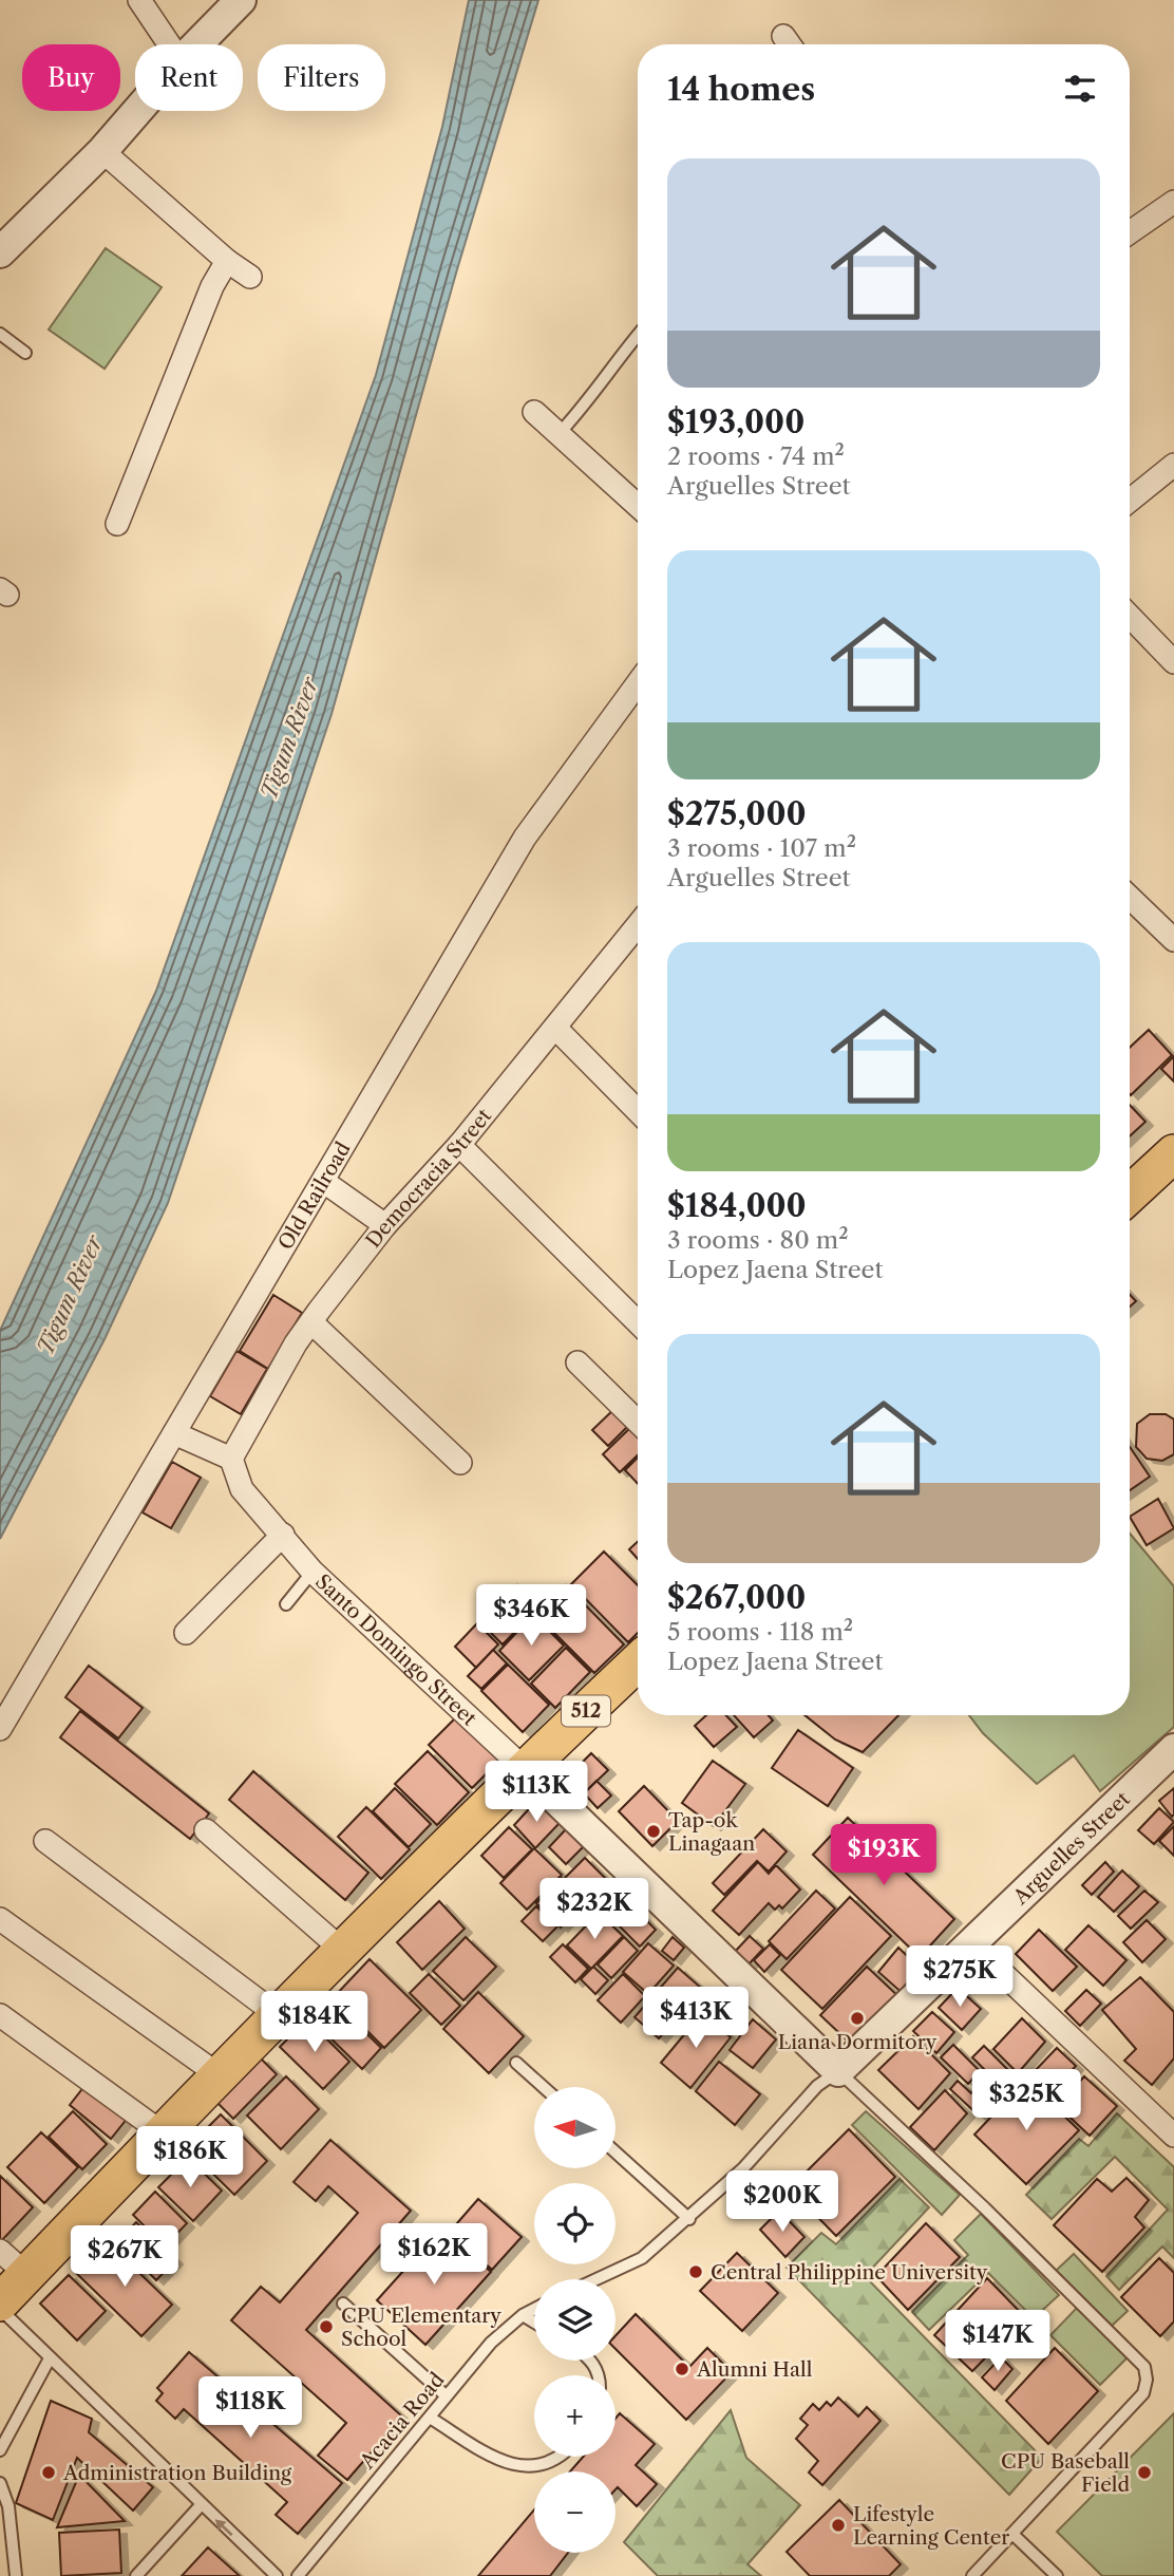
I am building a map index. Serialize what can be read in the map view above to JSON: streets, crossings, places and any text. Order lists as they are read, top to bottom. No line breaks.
{"streets":{"main road":["512"],"street":["Democracia Street","Old Railroad","Santo Domingo Street","Arguelles Street"],"lane":["Acacia Road"]},"crossings":[["Democracia Street","Santo Domingo Street"],["Santo Domingo Street","512"],["Santo Domingo Street","Arguelles Street"]],"water":["Tigum River"],"places":["Tap-ok Linagaan","Liana Dormitory","Central Philippine University","CPU Elementary School","Alumni Hall","Administration Building","CPU Baseball Field","Lifestyle Learning Center"],"north":"left","page":{"chip":["Buy","Rent","Filters"],"heading":"14 homes","list":[{"name":"$193,000","note":"2 rooms · 74 m² · Arguelles Street"},{"name":"$275,000","note":"3 rooms · 107 m² · Arguelles Street"},{"name":"$184,000","note":"3 rooms · 80 m² · Lopez Jaena Street"},{"name":"$267,000","note":"5 rooms · 118 m² · Lopez Jaena Street"}],"price":["$346K","$113K","$193K","$232K","$275K","$413K","$184K","$325K","$186K","$200K","$162K","$267K","$147K","$118K"],"map_buttons":["+","−"]}}
